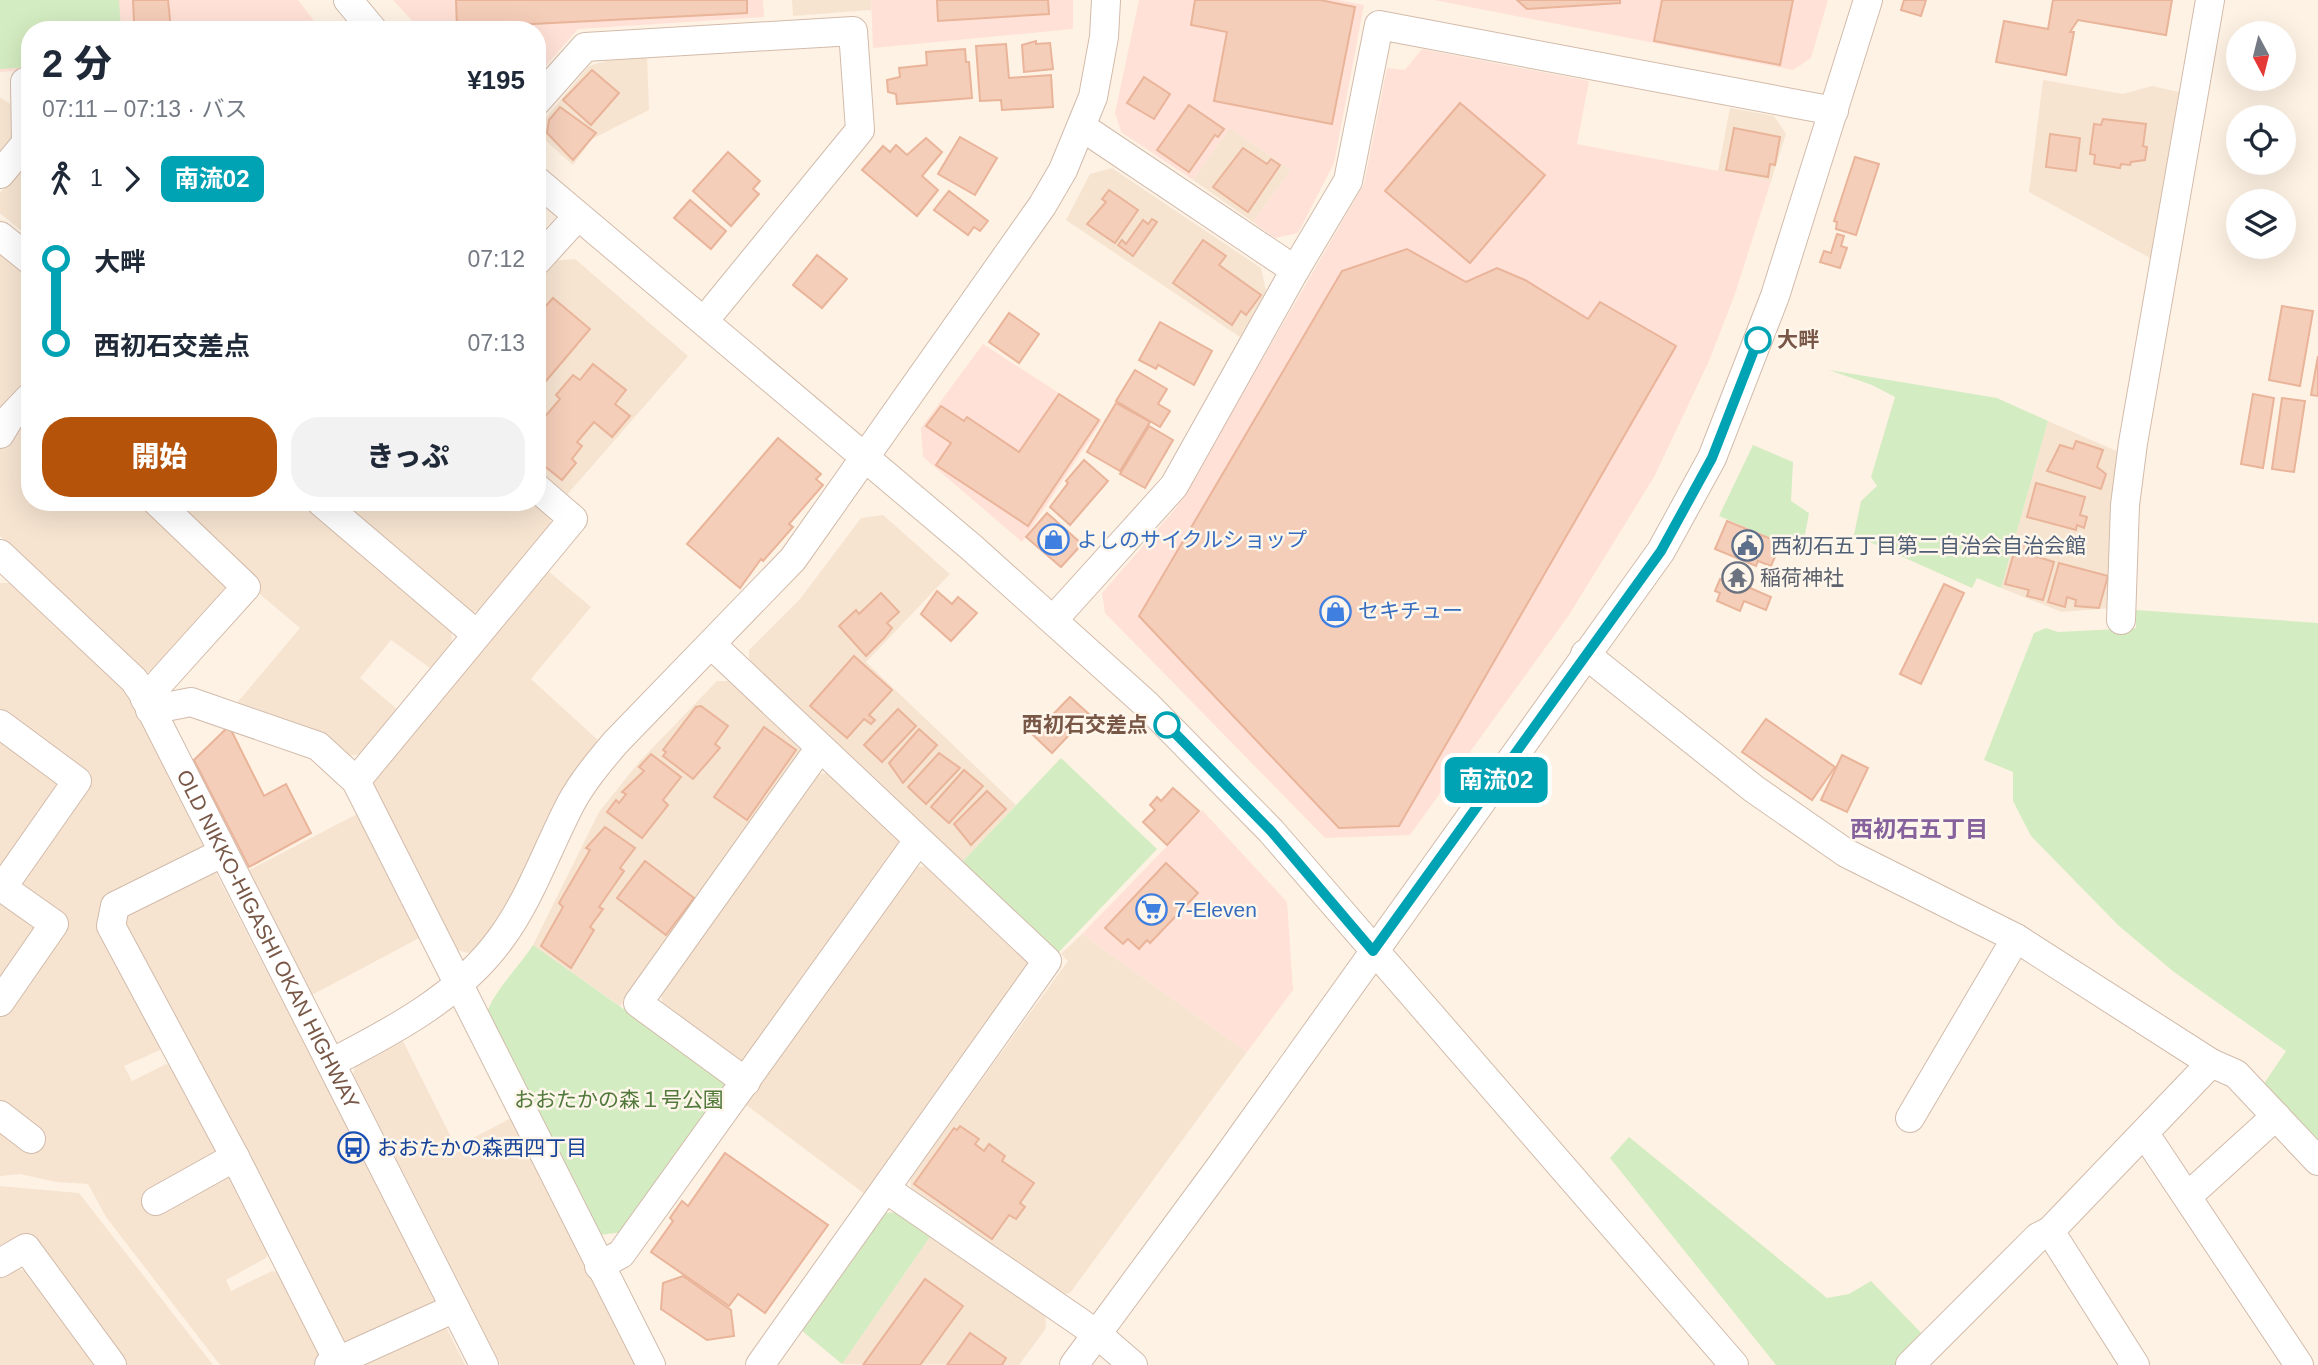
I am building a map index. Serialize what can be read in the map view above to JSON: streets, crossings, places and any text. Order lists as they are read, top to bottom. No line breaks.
{"streets":{"street":["OLD NIKKO-HIGASHI OKAN HIGHWAY"]},"districts":["西初石五丁目"],"parks":["おおたかの森１号公園"],"places":{"other":["大畔","西初石交差点"],"shop":["よしのサイクルショップ","セキチュー"],"public building":["西初石五丁目第二自治会自治会館"],"temple":["稲荷神社"],"supermarket":["7-Eleven"],"bus stop":["おおたかの森西四丁目"]},"lines":["bus line 南流02"],"north":"bottom","page":{"on_map":"南流02","heading":["2 分","07:11 – 07:13 · バス","¥195"],"legs":["1","南流02"],"list":[{"name":"大畔","value":"07:12"},{"name":"西初石交差点","value":"07:13"}],"buttons":["開始","きっぷ"]}}
